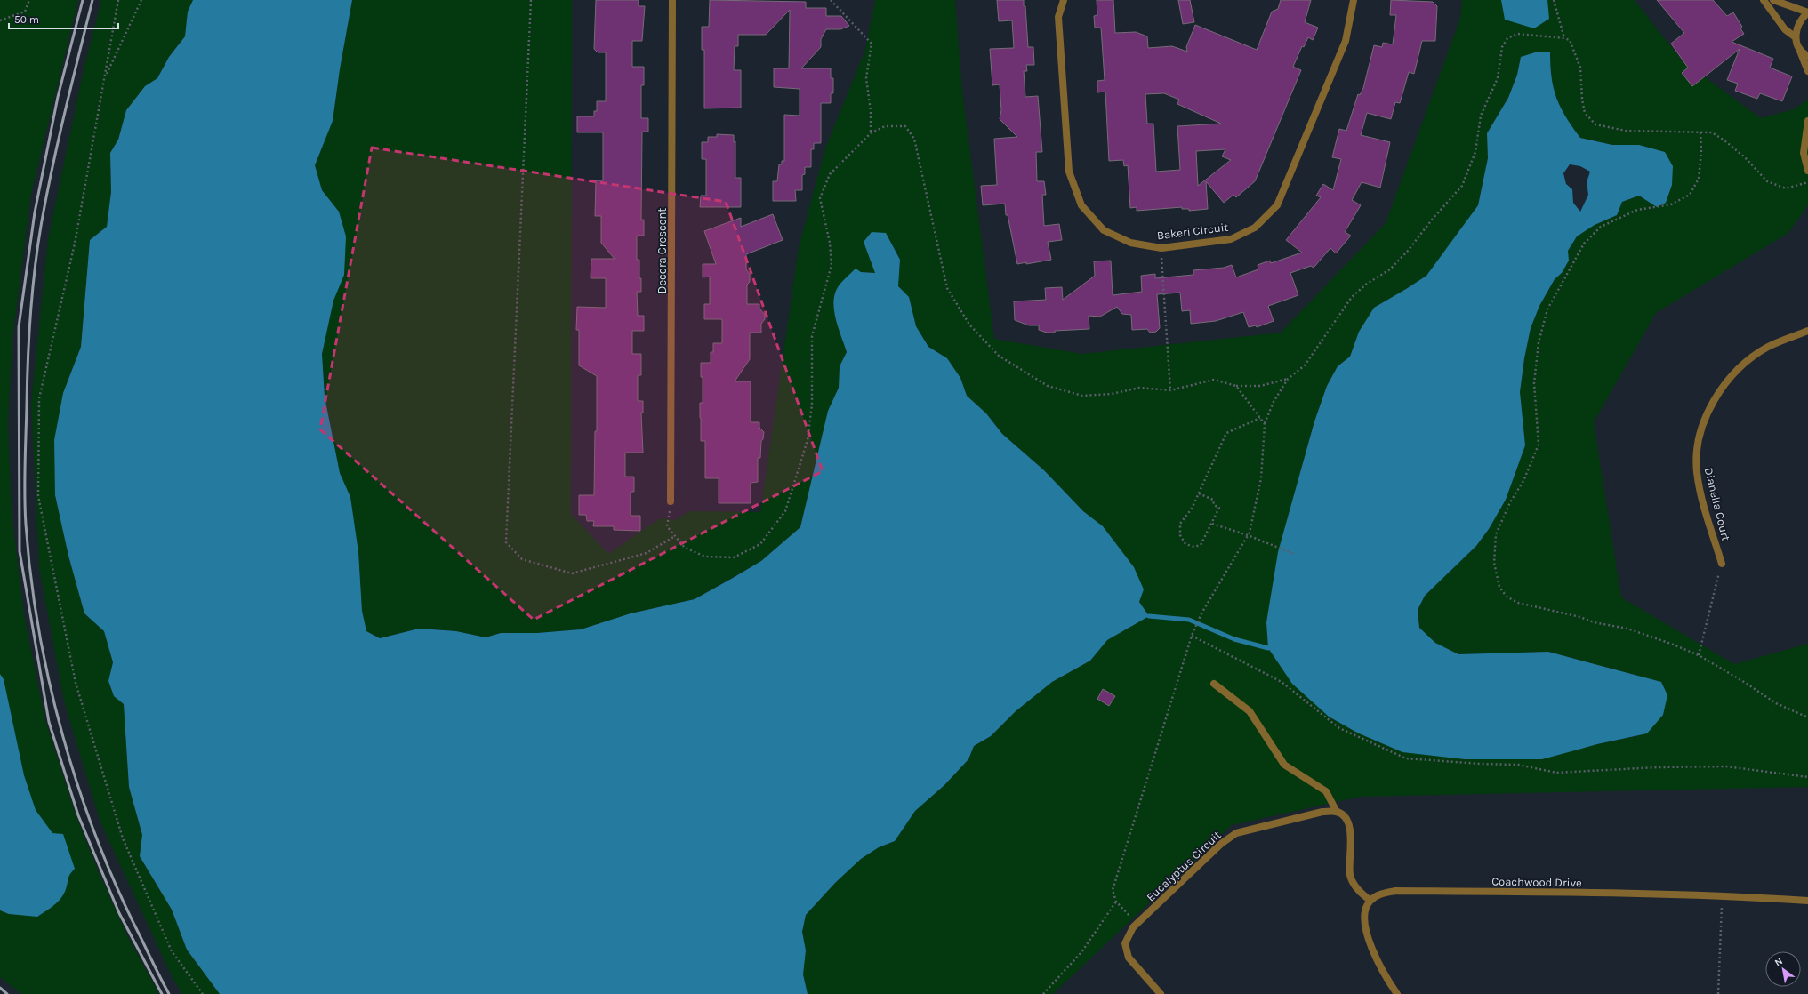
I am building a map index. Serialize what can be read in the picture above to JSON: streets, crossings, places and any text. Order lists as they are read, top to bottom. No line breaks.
{"streets":{"street":["Bakeri Circuit","Decora Crescent","Dianella Court","Eucalyptus Circuit","Coachwood Drive"]},"scale_bar":"50 m","north":"top left"}
